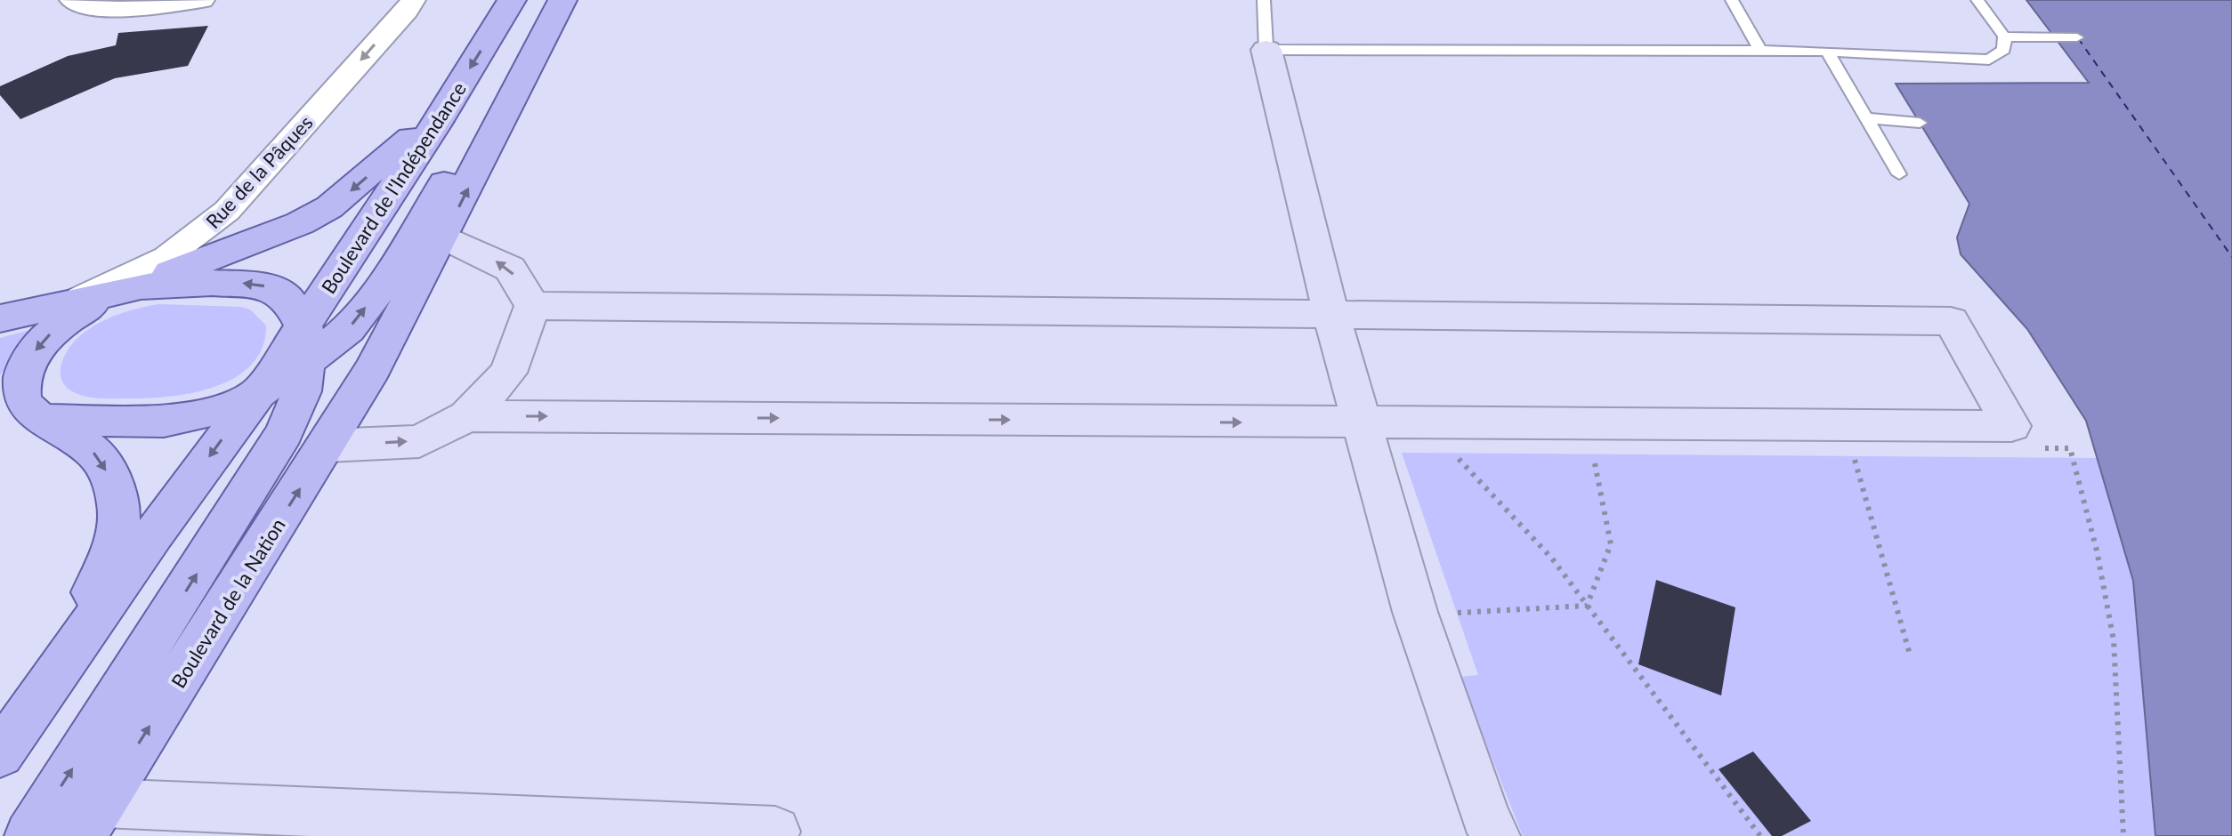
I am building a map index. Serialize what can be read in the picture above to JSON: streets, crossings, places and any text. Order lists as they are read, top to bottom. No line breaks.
{"streets":{"main road":["Boulevard de l'Indépendance","Boulevard de la Nation"],"street":["Rue de la Pâques"]},"one_way":["Rue de la Pâques"]}
